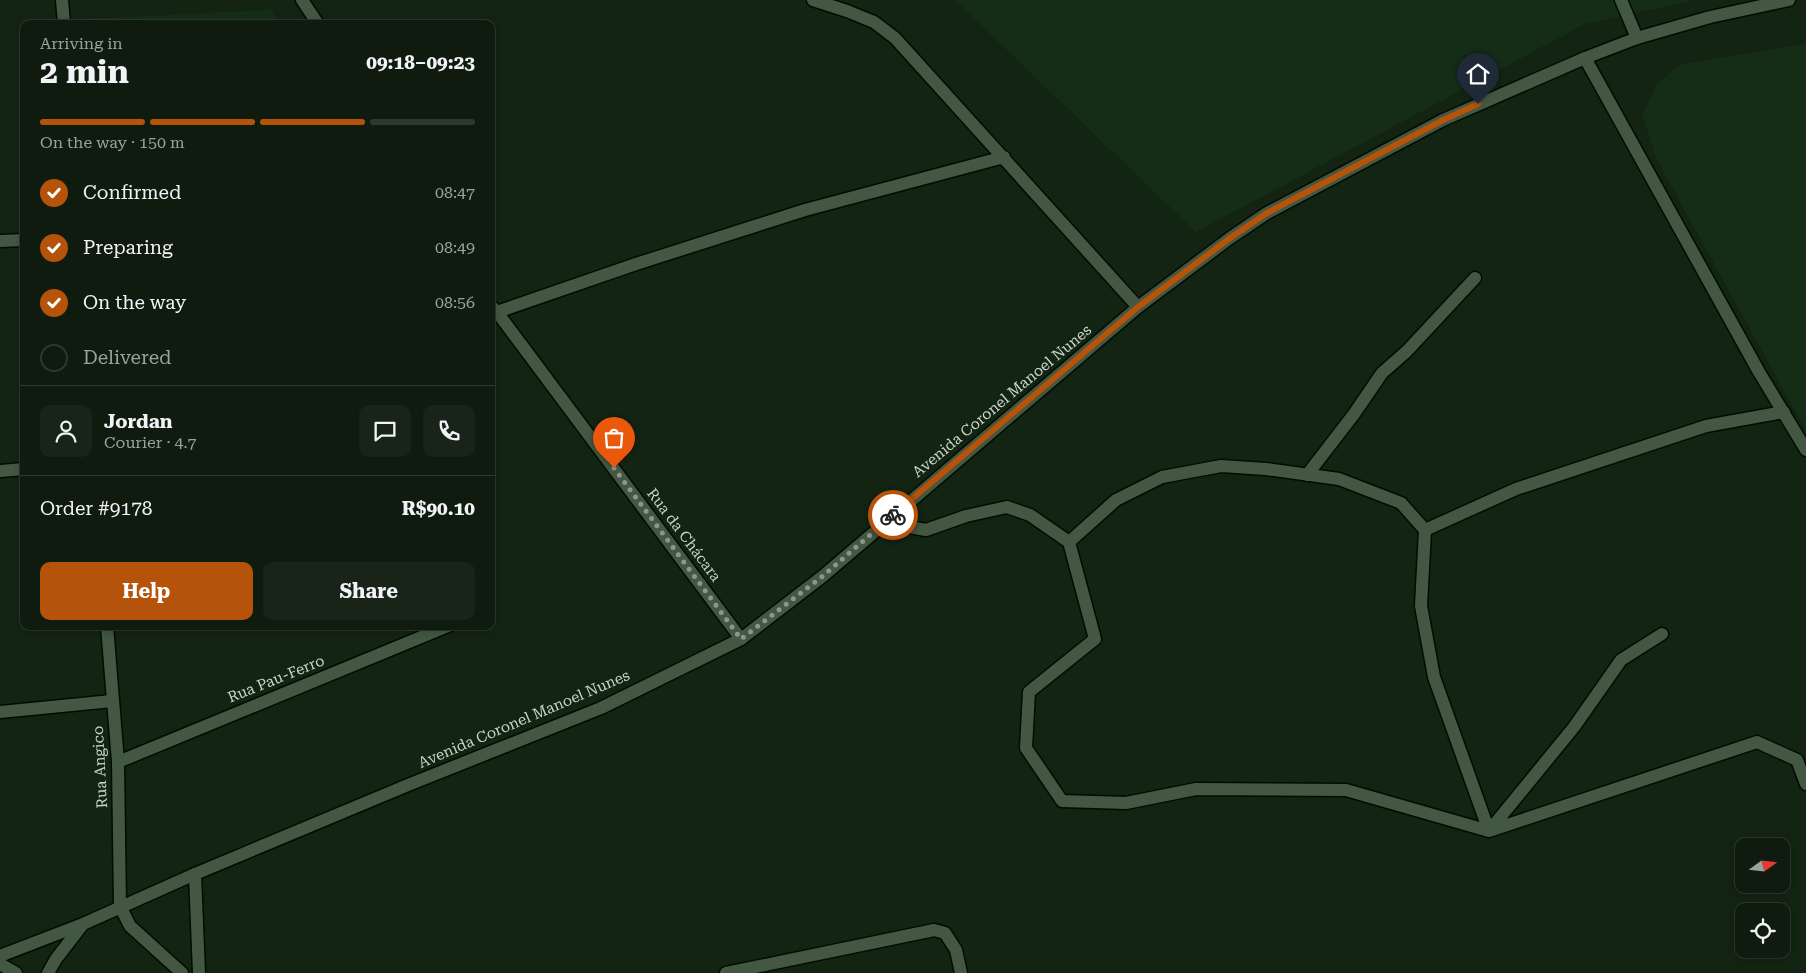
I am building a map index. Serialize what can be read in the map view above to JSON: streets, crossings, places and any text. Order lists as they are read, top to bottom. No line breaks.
{"streets":{"street":["Avenida Coronel Manoel Nunes","Rua da Chácara","Rua Pau-Ferro","Rua Angico"]},"crossings":[["Avenida Coronel Manoel Nunes","Rua da Chácara"],["Avenida Coronel Manoel Nunes","Rua Angico"],["Rua Pau-Ferro","Rua Angico"]],"north":"right","page":{"heading":["2 min","Arriving in","09:18–09:23"],"panel":["Jordan","Courier · 4.7","Order #9178","R$90.10"],"bar":"On the way · 150 m","list":[["Confirmed","08:47"],["Preparing","08:49"],["On the way","08:56"],"Delivered"],"buttons":["Help","Share"]}}
